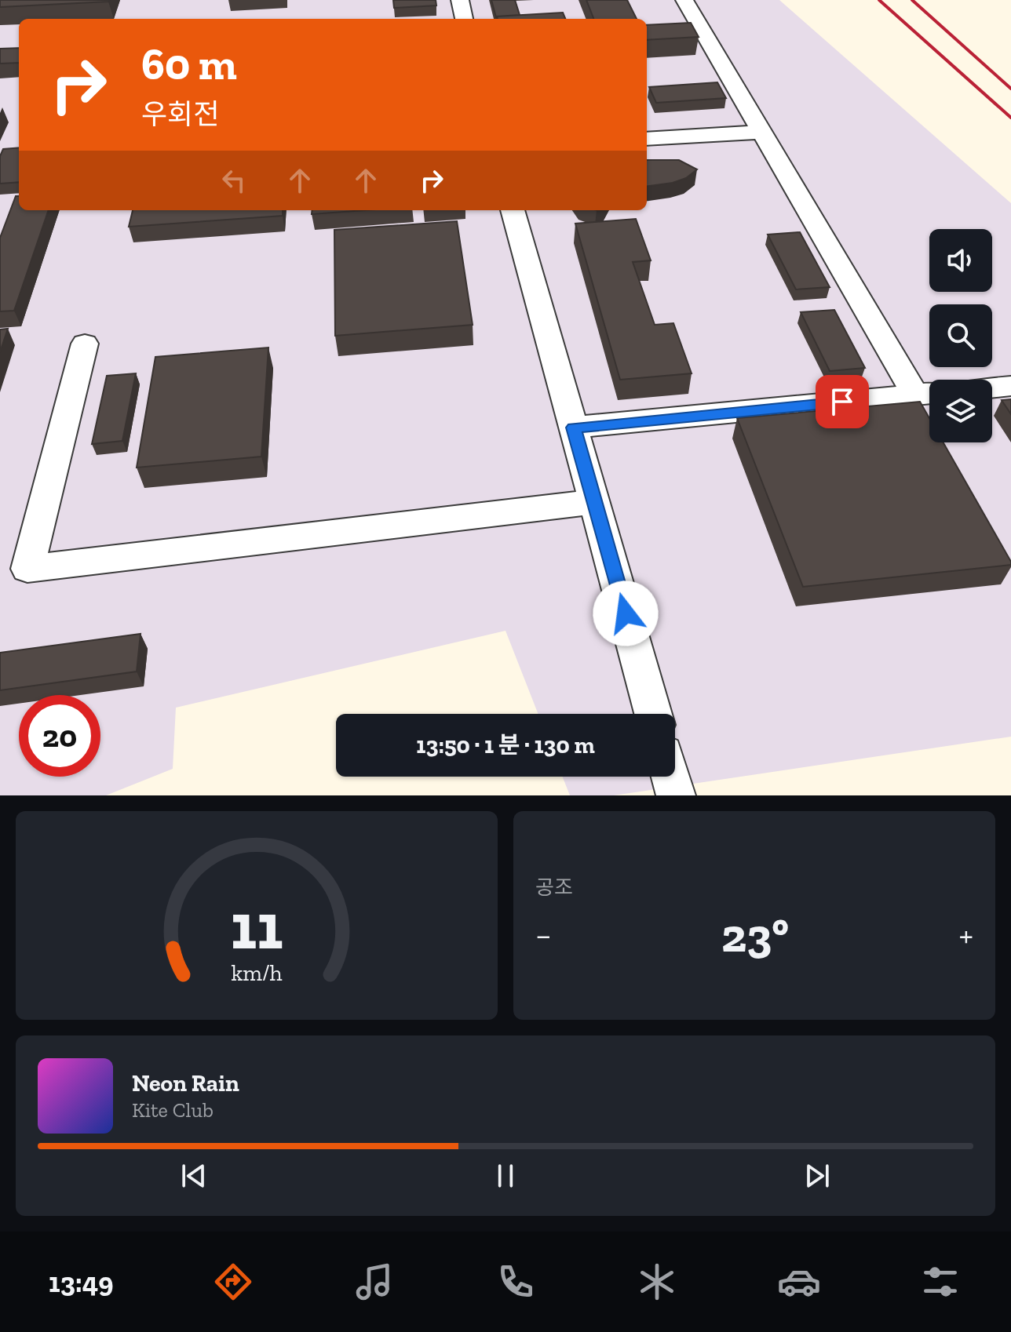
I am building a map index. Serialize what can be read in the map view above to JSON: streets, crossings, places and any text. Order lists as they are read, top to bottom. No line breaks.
{"page":{"turn":["60 m","우회전"],"limit":"20","trip":"13:50 · 1 분 · 130 m","tile":"공조","heat":["−","23°","+"],"song":["Neon Rain","Kite Club"],"tabs":"13:49","gauge":["11","km/h"]}}
